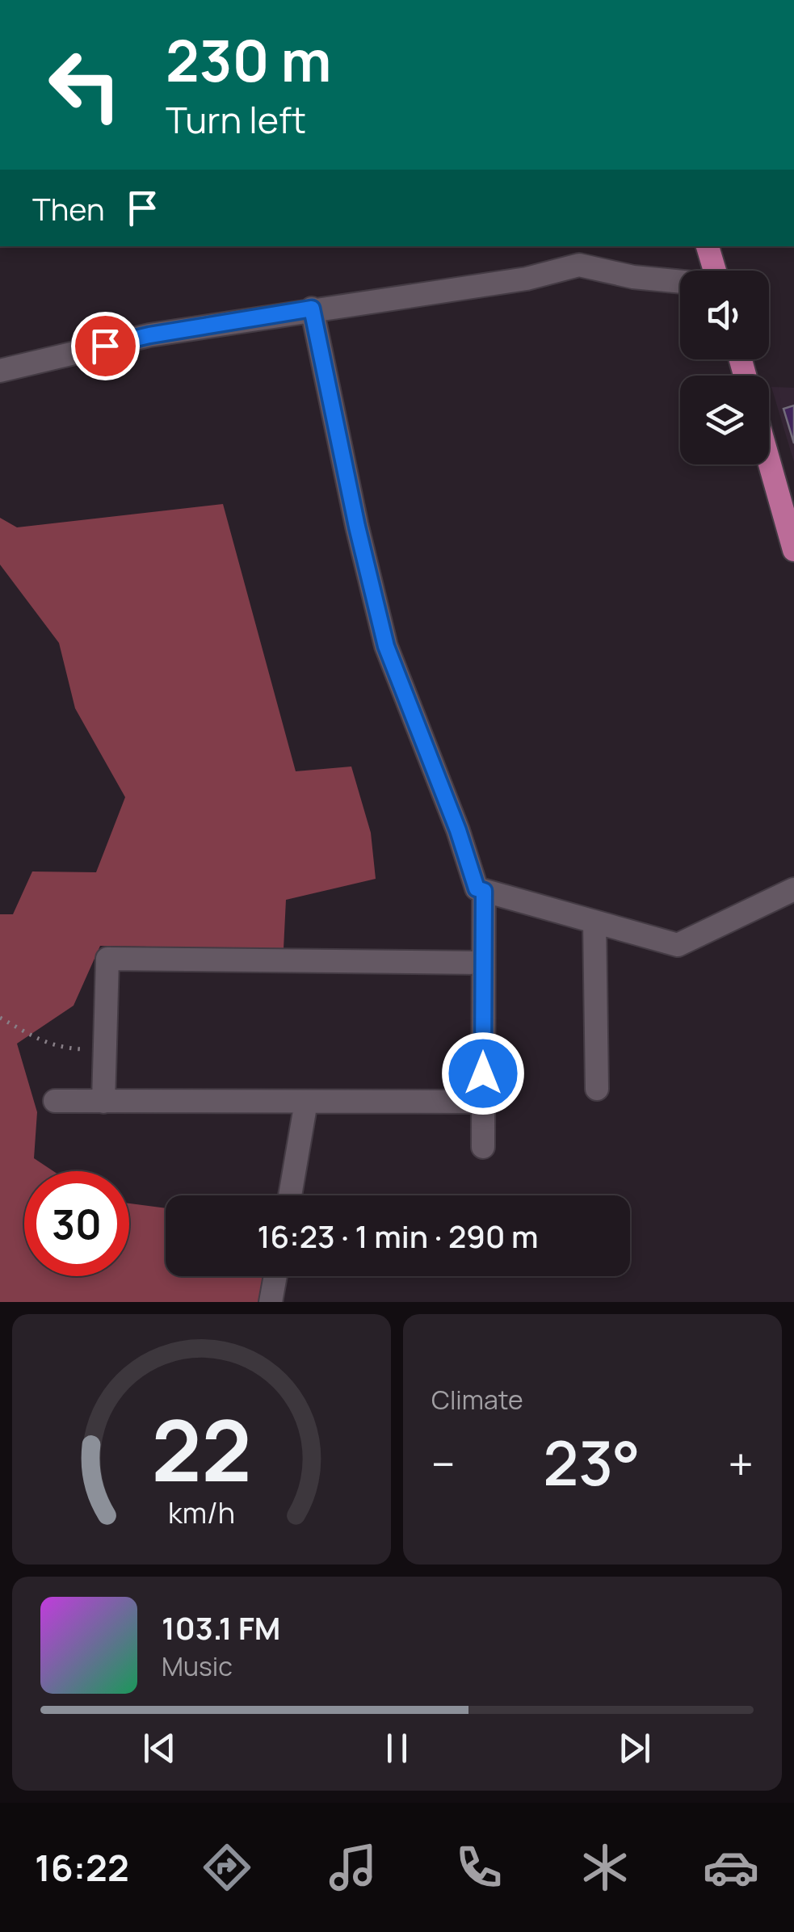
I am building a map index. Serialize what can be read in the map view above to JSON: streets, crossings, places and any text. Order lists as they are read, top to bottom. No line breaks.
{"page":{"turn":["230 m","Turn left"],"then":"Then","limit":"30","trip":"16:23 · 1 min · 290 m","tile":"Climate","heat":["−","23°","+"],"song":["103.1 FM","Music"],"tabs":"16:22","gauge":["22","km/h"]}}
